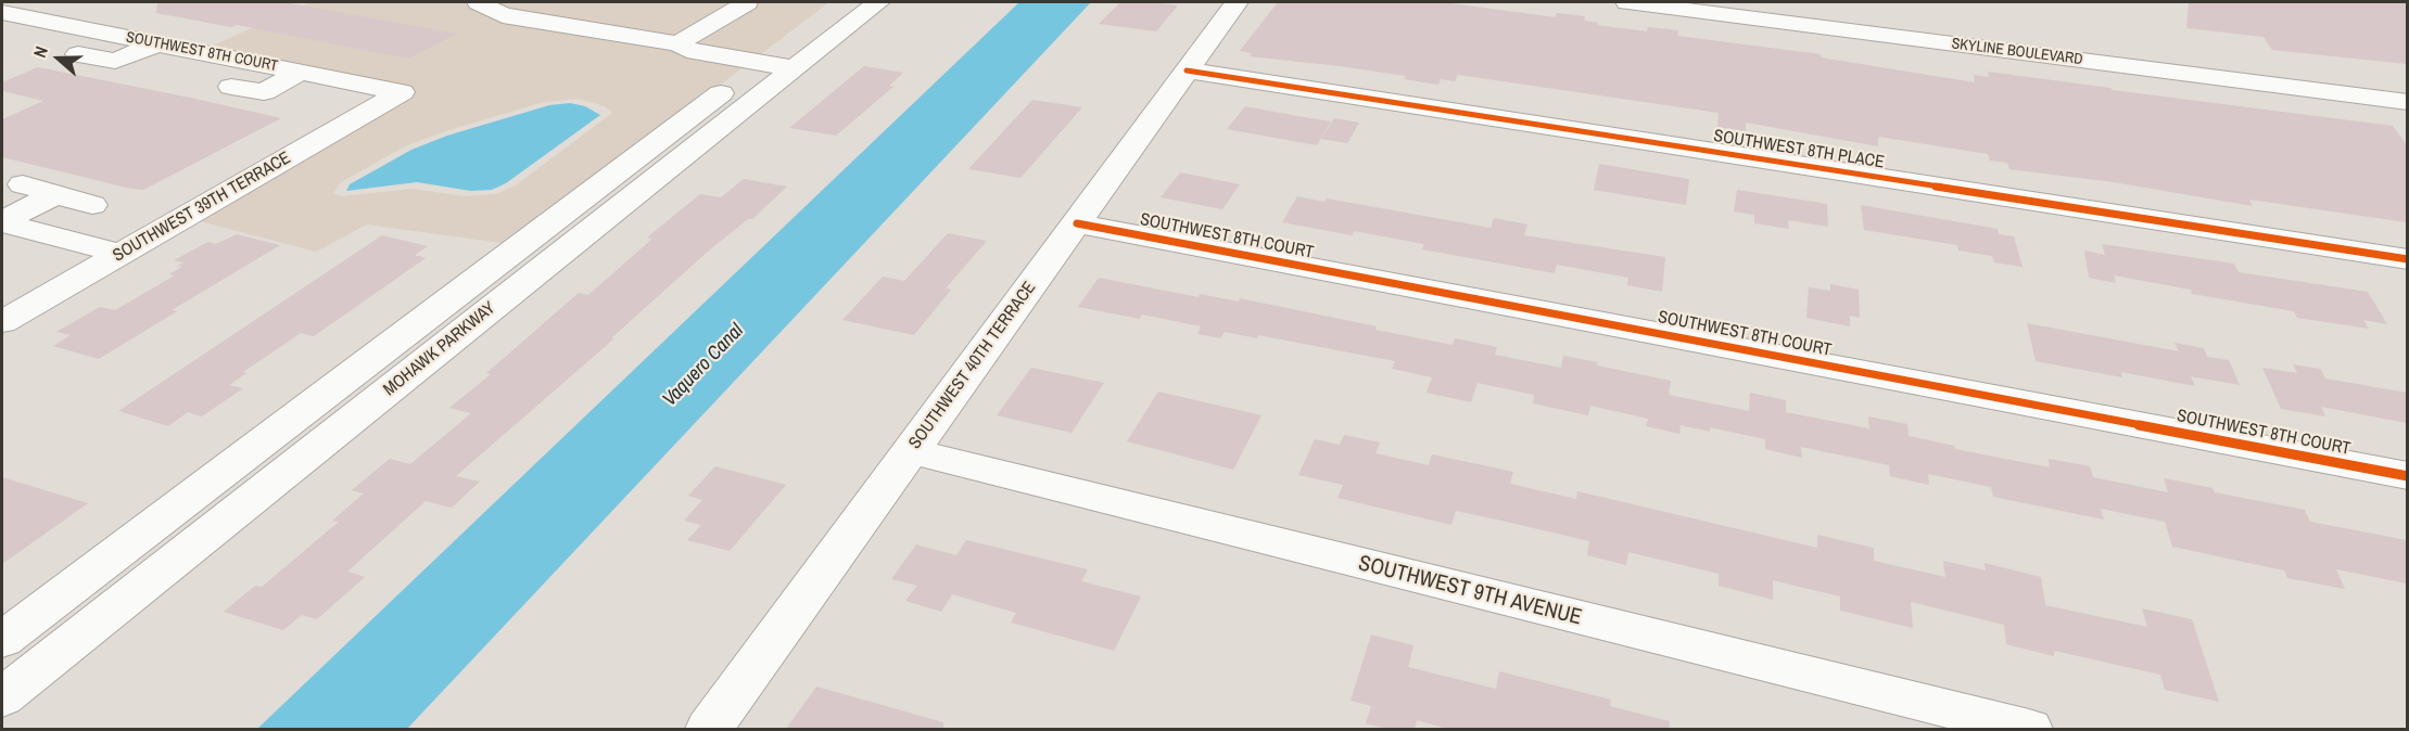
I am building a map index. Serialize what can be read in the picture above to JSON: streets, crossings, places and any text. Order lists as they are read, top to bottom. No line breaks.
{"streets":{"street":["SOUTHWEST 8TH COURT","SKYLINE BOULEVARD","SOUTHWEST 8TH PLACE","SOUTHWEST 39TH TERRACE","MOHAWK PARKWAY","SOUTHWEST 40TH TERRACE","SOUTHWEST 9TH AVENUE"]},"crossings":[["SOUTHWEST 8TH COURT","SOUTHWEST 39TH TERRACE"],["SOUTHWEST 8TH COURT","SOUTHWEST 40TH TERRACE"],["SOUTHWEST 8TH PLACE","SOUTHWEST 40TH TERRACE"],["SOUTHWEST 40TH TERRACE","SOUTHWEST 9TH AVENUE"]],"water":["Vaquero Canal"],"north":"left"}
